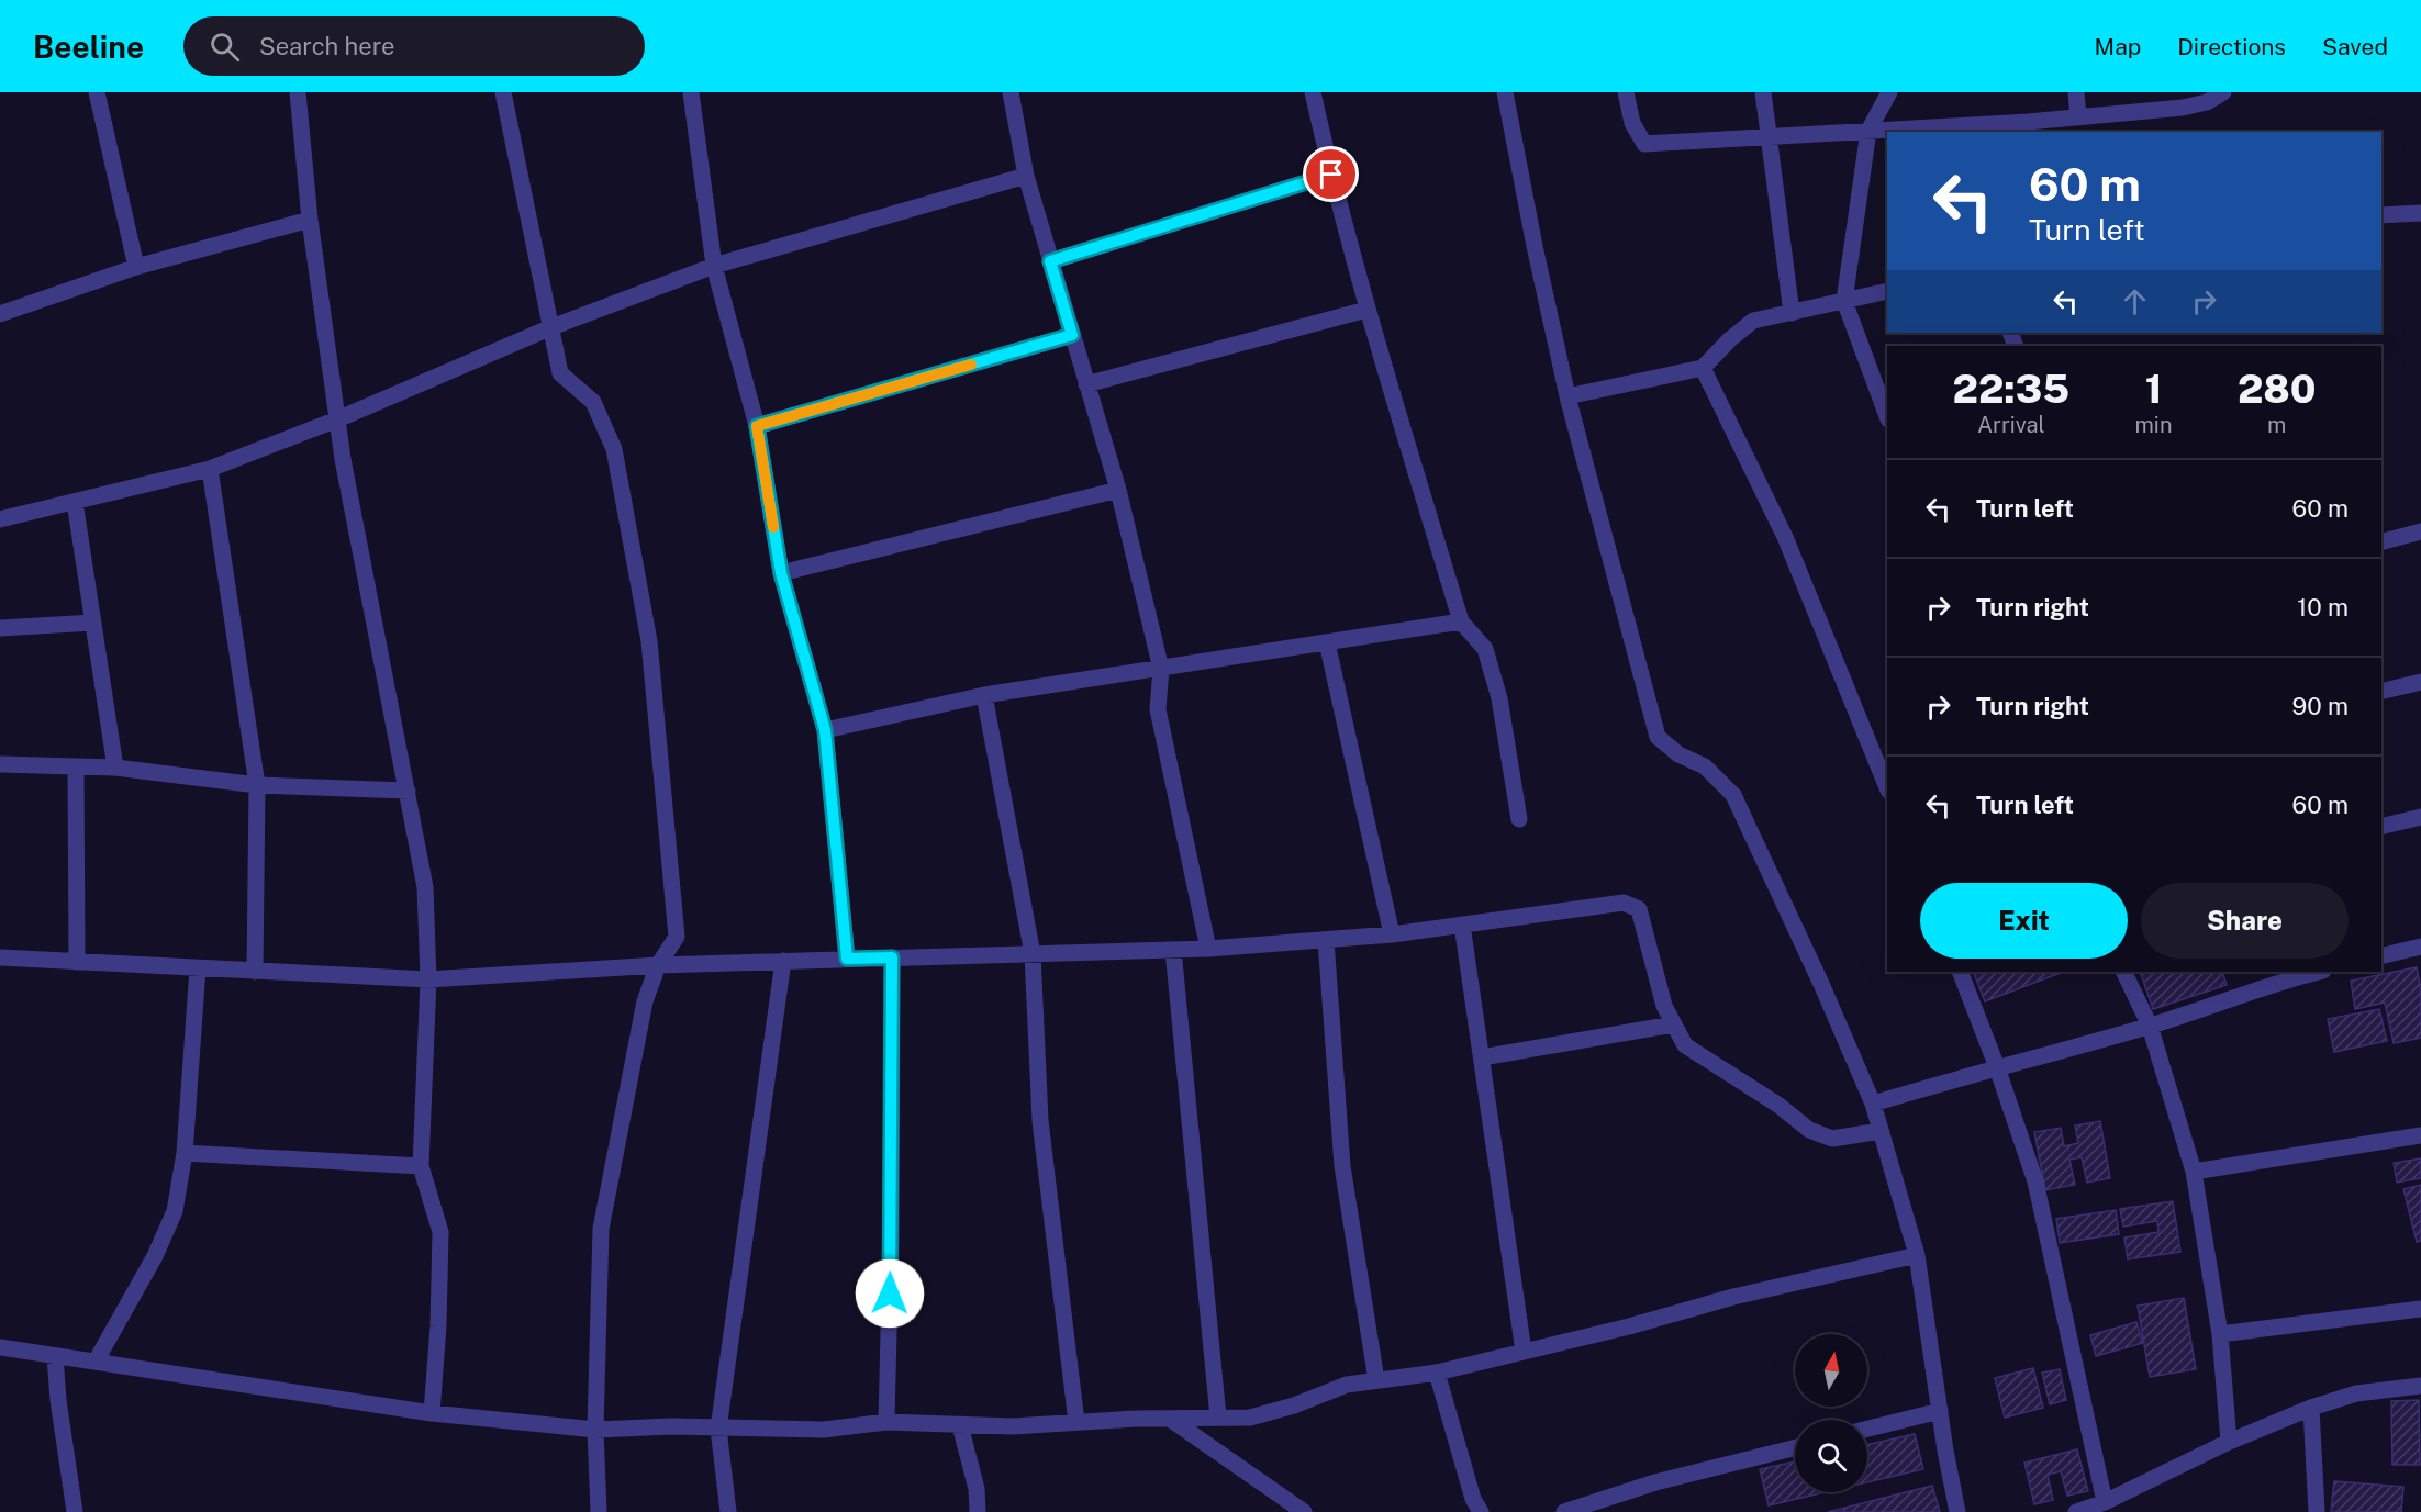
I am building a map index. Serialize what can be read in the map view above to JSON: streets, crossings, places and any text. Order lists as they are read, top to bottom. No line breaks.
{"north":"top","page":{"header":"Beeline","search":"Search here","nav":["Map","Directions","Saved"],"turn":["60 m","Turn left"],"eta":["22:35","Arrival","1","min","280","m"],"list":[{"name":"Turn left","value":"60 m"},{"name":"Turn right","value":"10 m"},{"name":"Turn right","value":"90 m"},{"name":"Turn left","value":"60 m"}],"buttons":["Exit","Share"]}}
